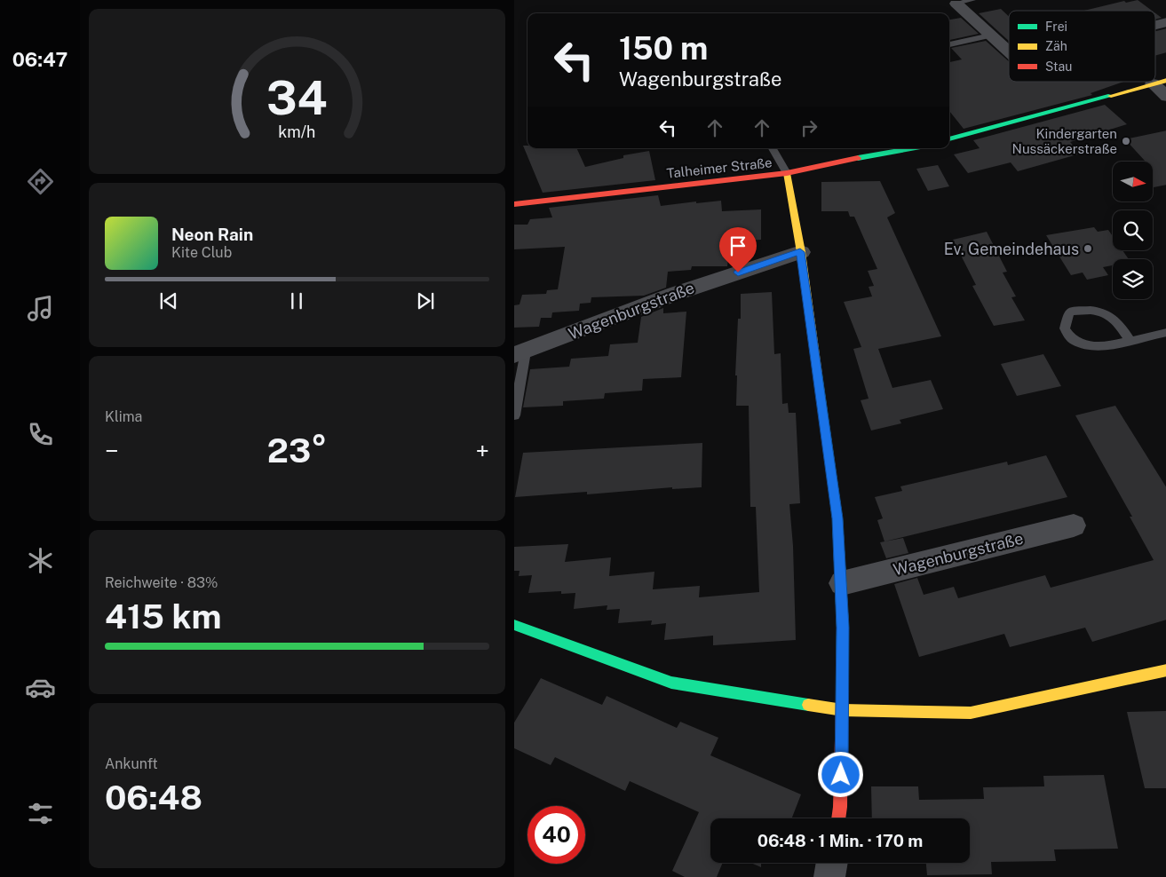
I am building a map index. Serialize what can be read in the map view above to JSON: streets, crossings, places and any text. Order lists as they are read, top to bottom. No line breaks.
{"streets":{"street":["Talheimer Straße","Wagenburgstraße"]},"places":["Kindergarten Nussäckerstraße","Ev. Gemeindehaus"],"legend":["Frei","Zäh","Stau"],"north":"right","page":{"tabs":"06:47","turn":["150 m","Wagenburgstraße"],"song":["Neon Rain","Kite Club"],"tile":["Klima",["Reichweite · 83%","415 km"],["Ankunft","06:48"]],"heat":["−","23°","+"],"limit":"40","trip":"06:48 · 1 Min. · 170 m","gauge":["34","km/h"]}}
